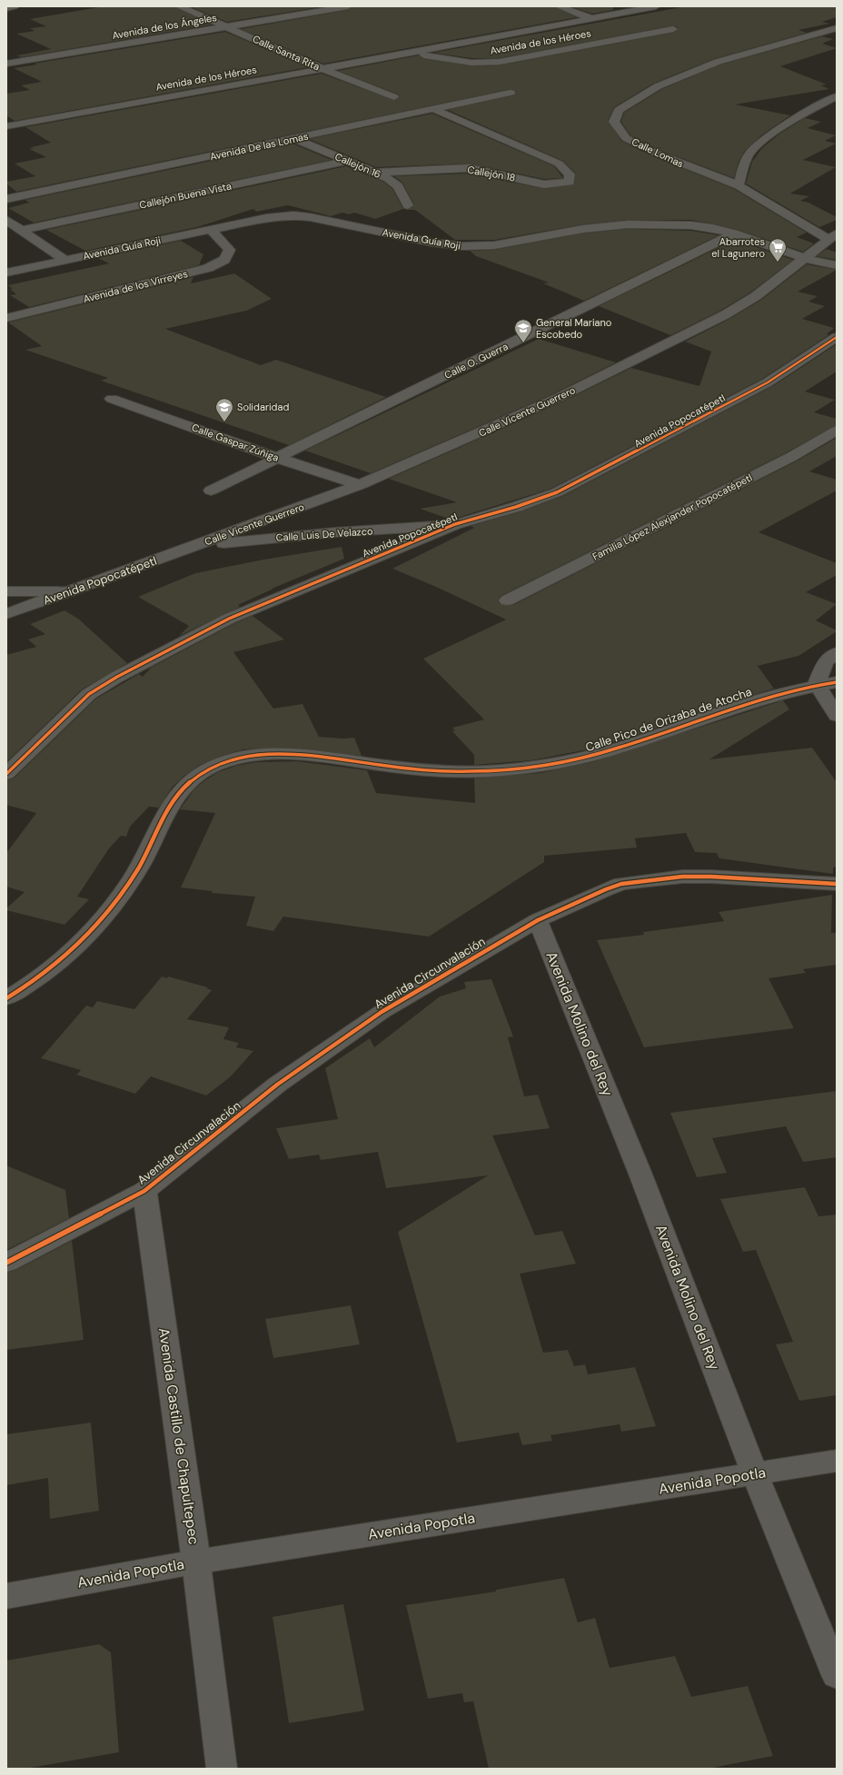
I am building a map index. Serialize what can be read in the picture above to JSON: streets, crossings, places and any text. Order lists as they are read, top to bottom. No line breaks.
{"streets":{"street":["Avenida de los Ángeles","Avenida de los Héroes","Calle Santa Rita","Avenida De las Lomas","Calle Lomas","Callejón 16","Callejón 18","Callejón Buena Vista","Avenida Guía Roji","Avenida de los Virreyes","Calle O. Guerra","Calle Vicente Guerrero","Avenida Popocatépetl","Calle Gaspar Zúñiga","Familia López Alexjander Popocatépetl","Calle Luis De Velazco","Calle Pico de Orizaba de Atocha","Avenida Circunvalación","Avenida Molino del Rey","Avenida Castillo de Chapultepec","Avenida Popotla"]},"crossings":[["Avenida de los Ángeles","Calle Santa Rita"],["Avenida de los Héroes","Calle Santa Rita"],["Avenida De las Lomas","Callejón 16"],["Avenida De las Lomas","Callejón 18"],["Calle Lomas","Calle Vicente Guerrero"],["Callejón 16","Callejón 18"],["Callejón 16","Callejón Buena Vista"],["Avenida Guía Roji","Avenida de los Virreyes"],["Avenida Guía Roji","Calle O. Guerra"],["Avenida Guía Roji","Calle Vicente Guerrero"],["Calle O. Guerra","Calle Gaspar Zúñiga"],["Calle Vicente Guerrero","Avenida Popocatépetl"],["Calle Vicente Guerrero","Calle Gaspar Zúñiga"],["Calle Vicente Guerrero","Calle Luis De Velazco"],["Avenida Popocatépetl","Calle Luis De Velazco"],["Avenida Circunvalación","Avenida Molino del Rey"],["Avenida Circunvalación","Avenida Castillo de Chapultepec"],["Avenida Molino del Rey","Avenida Popotla"],["Avenida Castillo de Chapultepec","Avenida Popotla"]],"places":{"supermarket":["Abarrotes el Lagunero"],"school or university":["General Mariano Escobedo","Solidaridad"]}}
